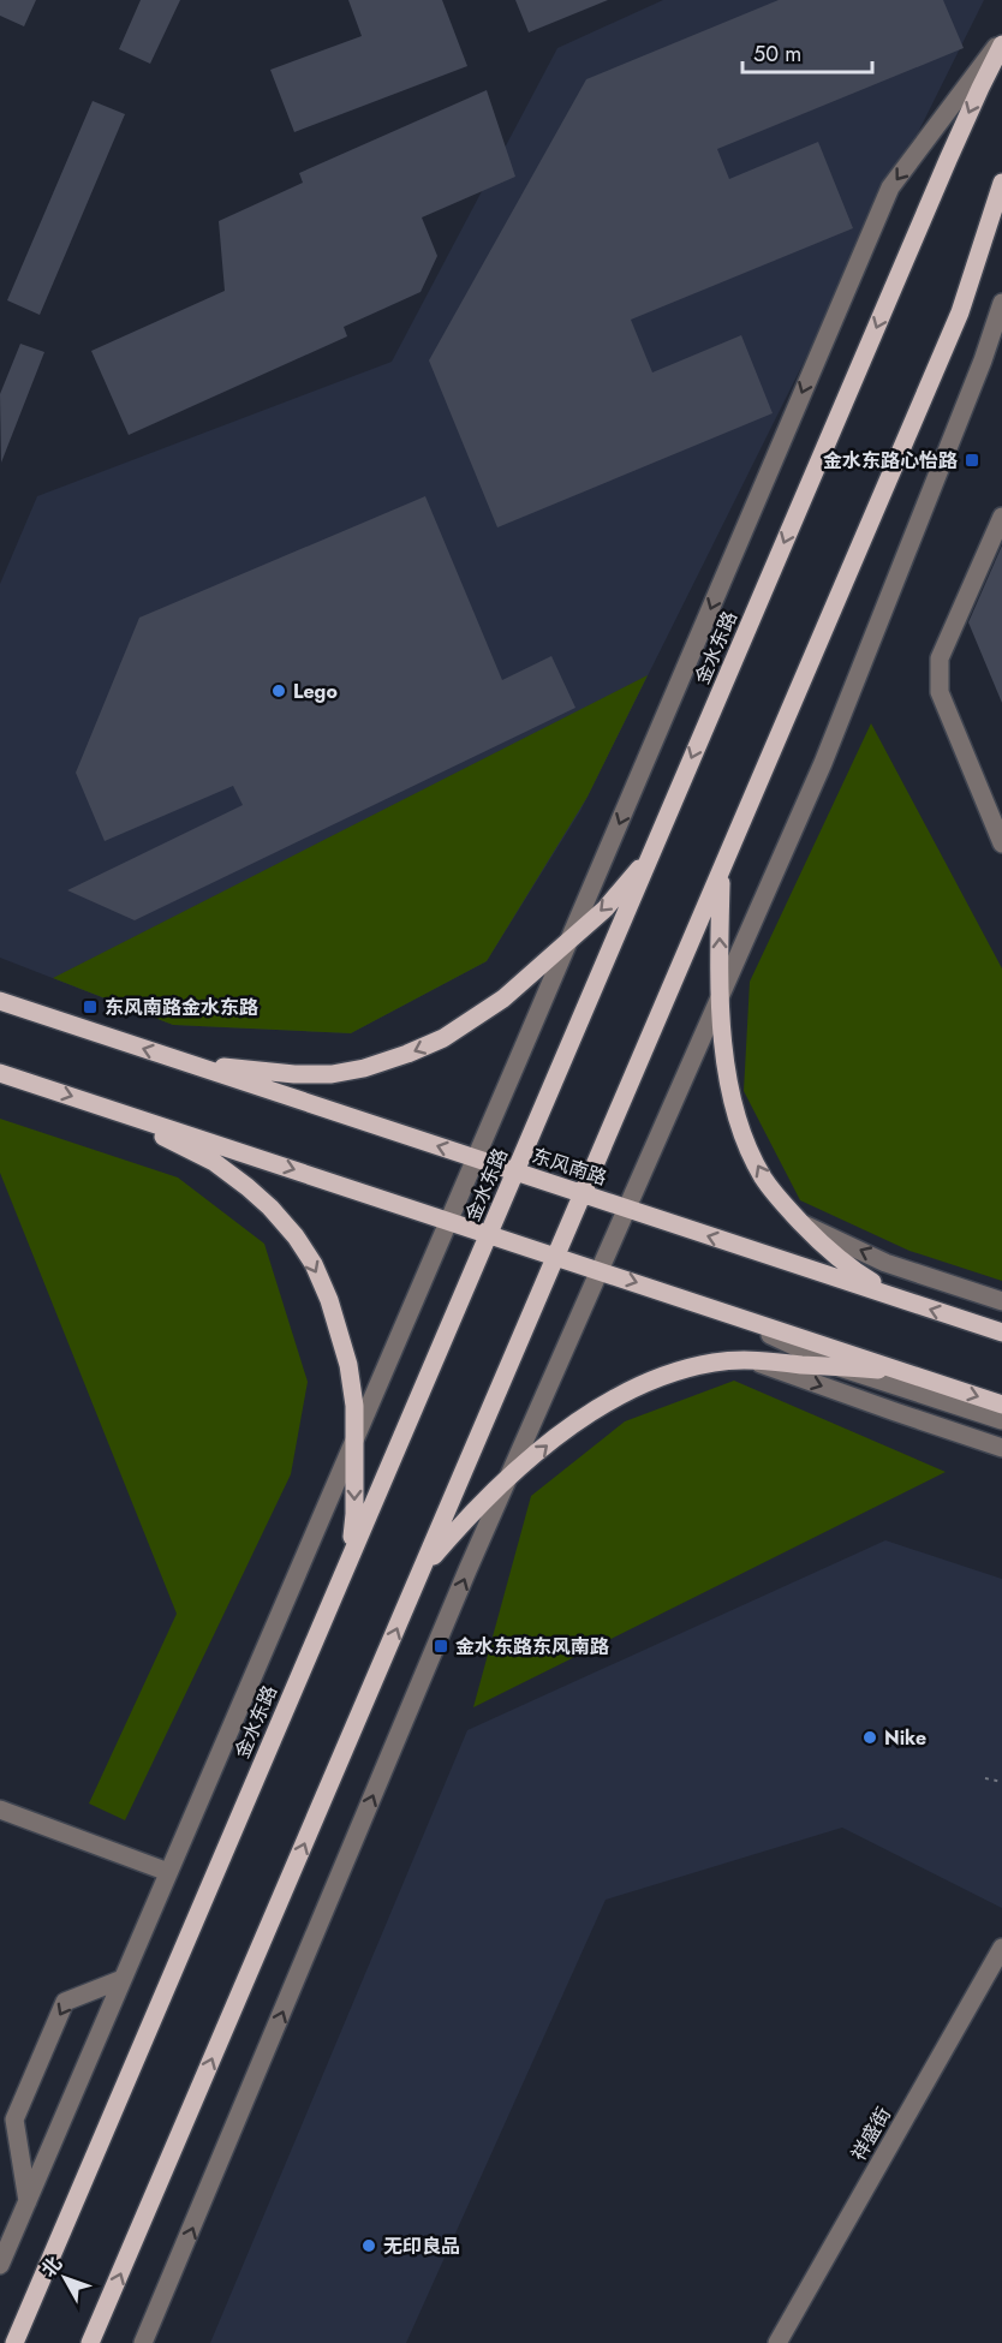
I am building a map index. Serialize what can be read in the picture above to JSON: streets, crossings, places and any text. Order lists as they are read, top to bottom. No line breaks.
{"streets":{"main road":["金水东路","东风南路"],"street":["祥盛街"]},"crossings":[["金水东路","东风南路"]],"places":{"transit":["金水东路心怡路","东风南路金水东路","金水东路东风南路"],"other":["Lego","Nike","无印良品"]},"scale_bar":"50 m","north":"top left"}
